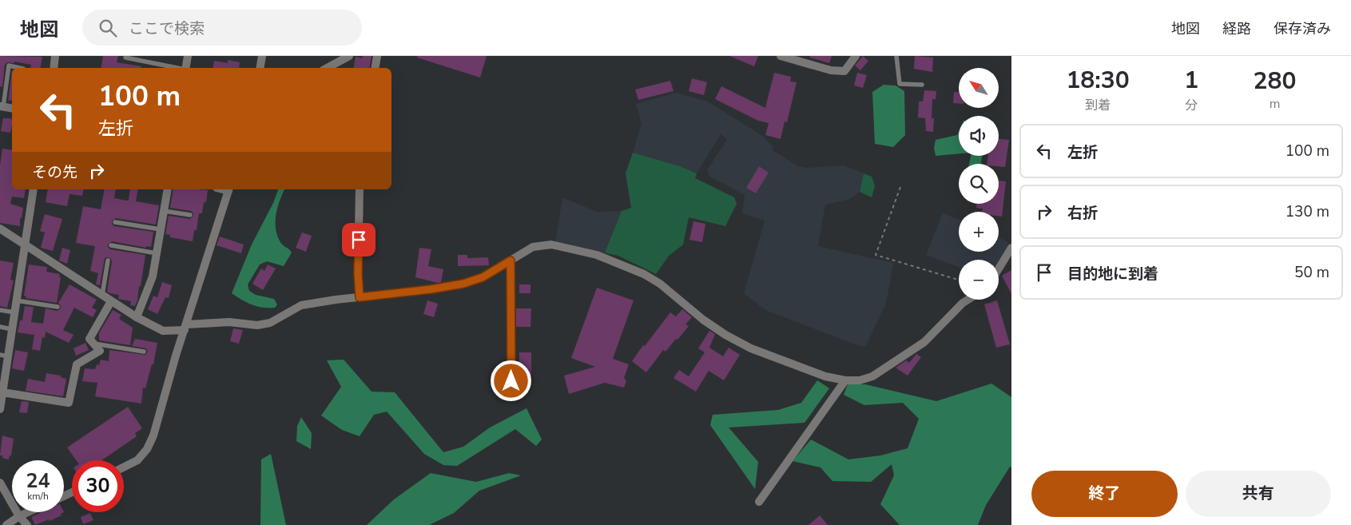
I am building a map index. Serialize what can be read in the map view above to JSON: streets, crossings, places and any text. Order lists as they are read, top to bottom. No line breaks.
{"north":"top left","page":{"header":"地図","search":"ここで検索","nav":["地図","経路","保存済み"],"eta":["18:30","到着","1","分","280","m"],"map_buttons":["+","−"],"turn":["100 m","左折"],"list":[{"name":"左折","value":"100 m"},{"name":"右折","value":"130 m"},{"name":"目的地に到着","value":"50 m"}],"then":"その先","speed":"24 km/h","limit":"30","buttons":["終了","共有"]}}
